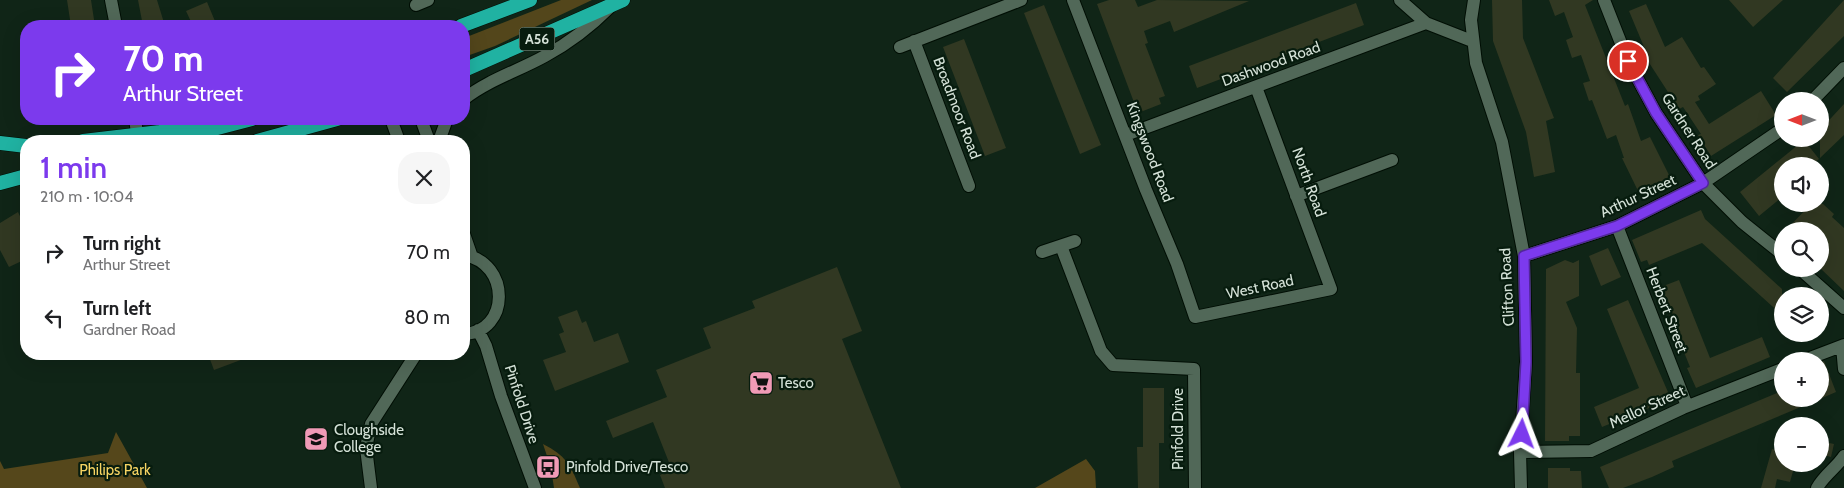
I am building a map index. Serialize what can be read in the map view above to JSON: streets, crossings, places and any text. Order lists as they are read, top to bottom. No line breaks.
{"streets":{"highway":["A56"],"street":["Dashwood Road","Broadmoor Road","Gardner Road","Kingswood Road","North Road","Arthur Street","West Road","Clifton Road","Herbert Street","Pinfold Drive","Mellor Street"]},"crossings":[["Dashwood Road","Kingswood Road"],["Dashwood Road","North Road"],["Gardner Road","Arthur Street"],["Kingswood Road","West Road"],["North Road","West Road"],["Arthur Street","Clifton Road"],["Arthur Street","Herbert Street"],["Clifton Road","Mellor Street"],["Herbert Street","Mellor Street"]],"parks":["Philips Park"],"places":{"supermarket":["Tesco"],"school or university":["Cloughside College"],"bus stop":["Pinfold Drive/Tesco"]},"north":"left","page":{"turn":["70 m","Arthur Street"],"map_buttons":["+","−"],"heading":["1 min","210 m · 10:04"],"list":[{"name":"Turn right","note":"Arthur Street","value":"70 m"},{"name":"Turn left","note":"Gardner Road","value":"80 m"}]}}
